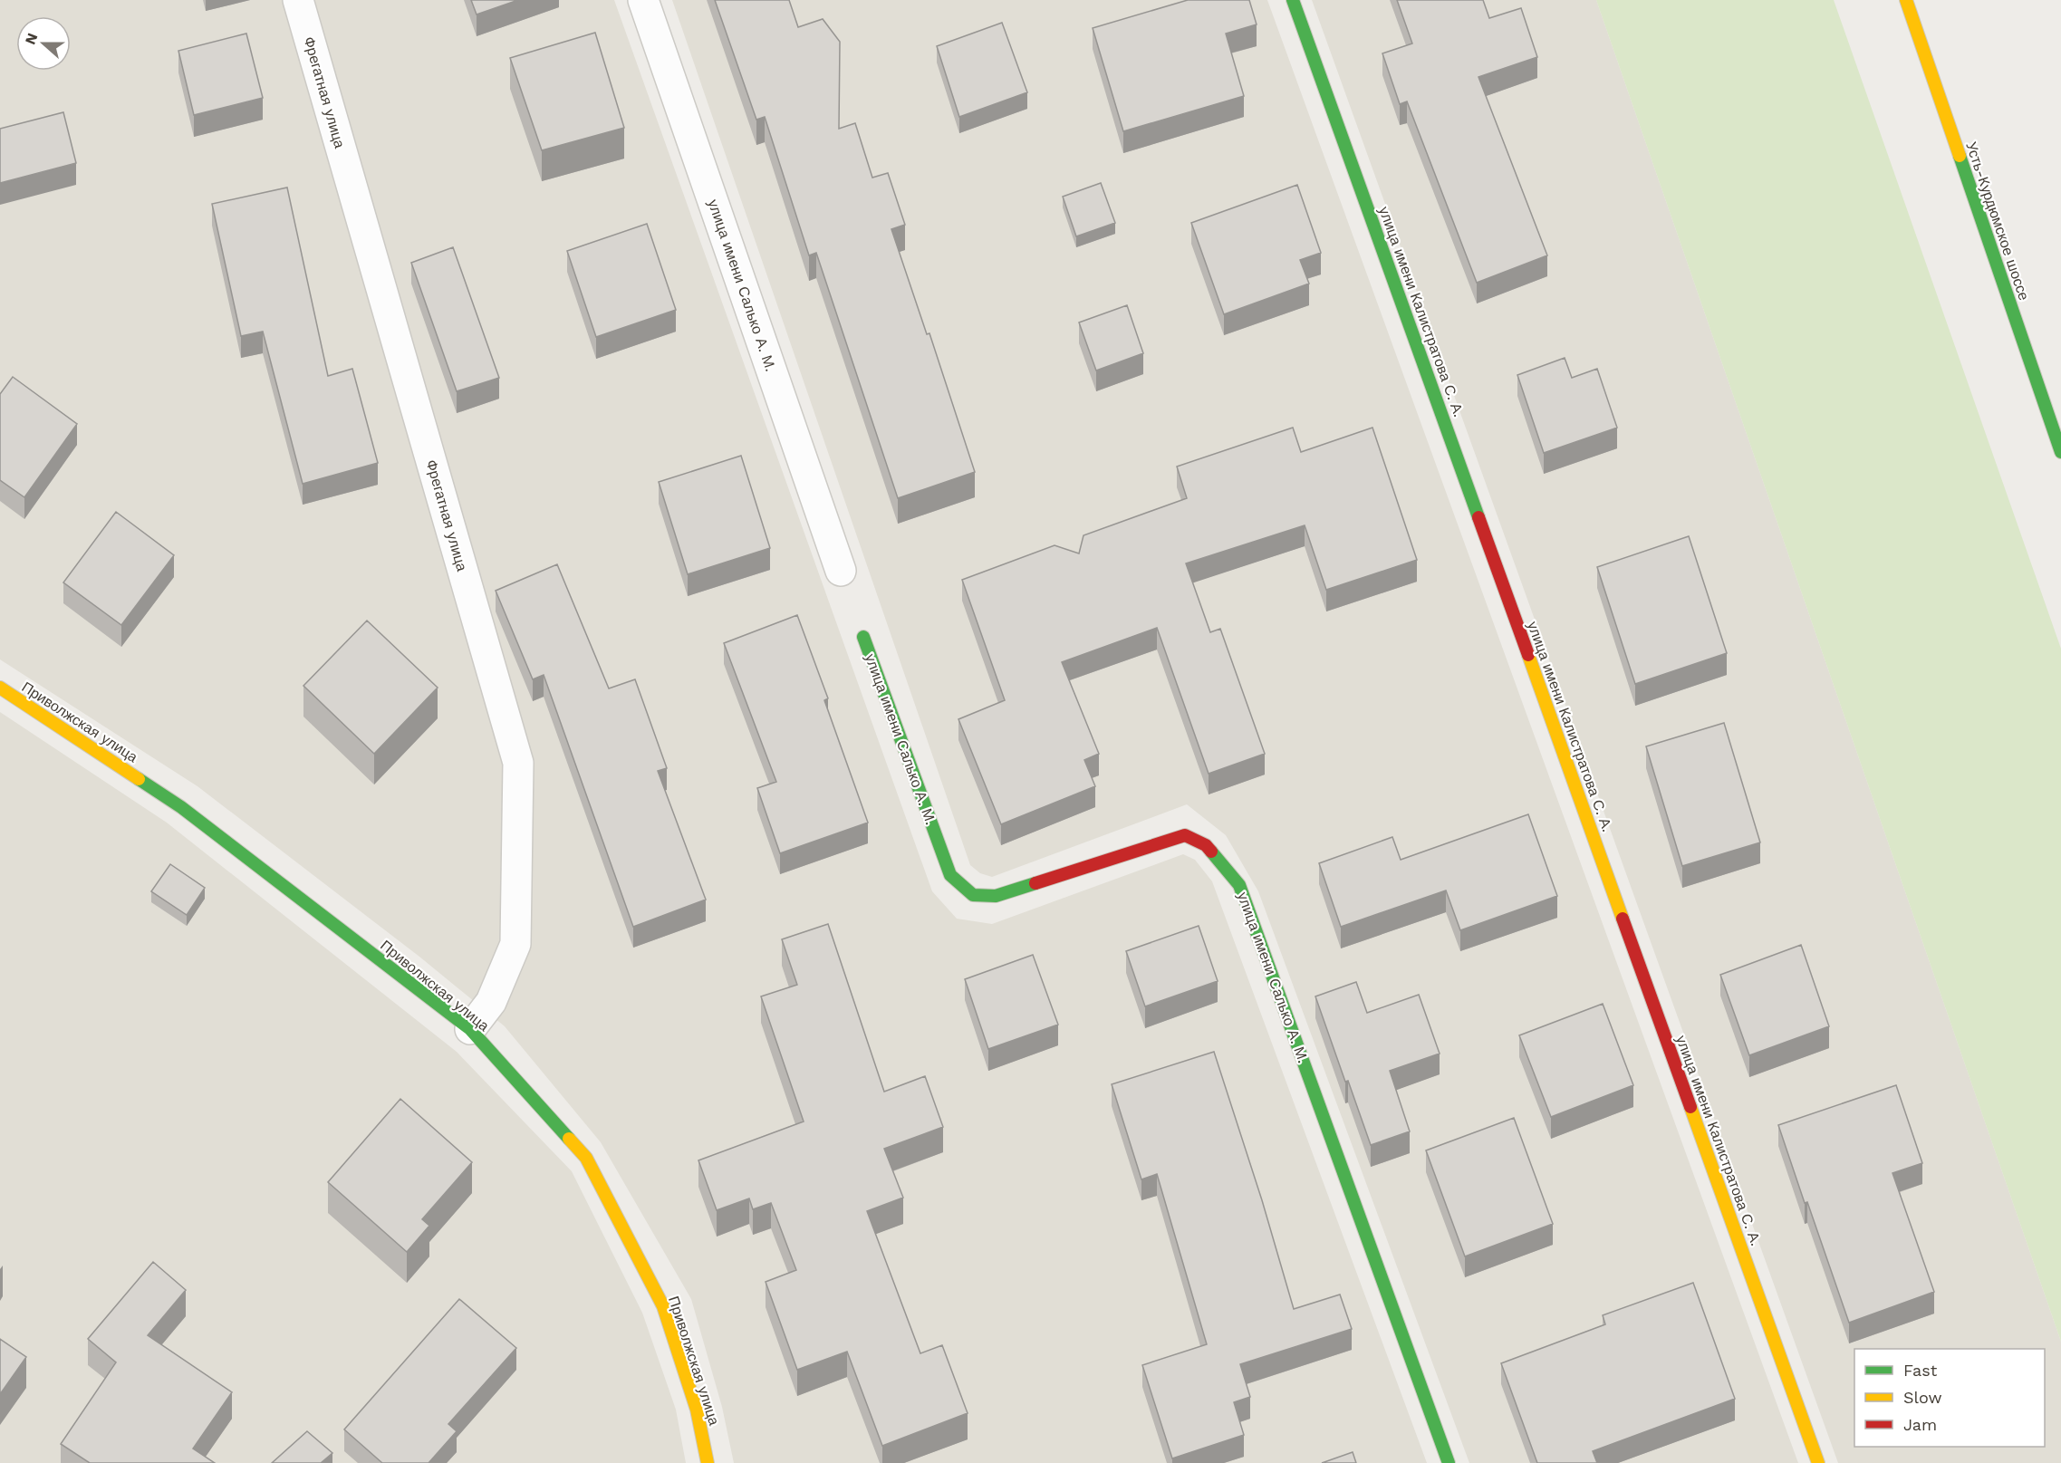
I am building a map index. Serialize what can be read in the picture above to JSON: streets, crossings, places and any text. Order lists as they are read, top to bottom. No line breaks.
{"streets":{"street":["Фрегатная улица","Усть-Курдюмское шоссе","улица имени Салько А. М.","улица имени Калистратова С. А.","Приволжская улица"]},"crossings":[["Фрегатная улица","Приволжская улица"]],"legend":["Fast","Slow","Jam"],"north":"left"}
